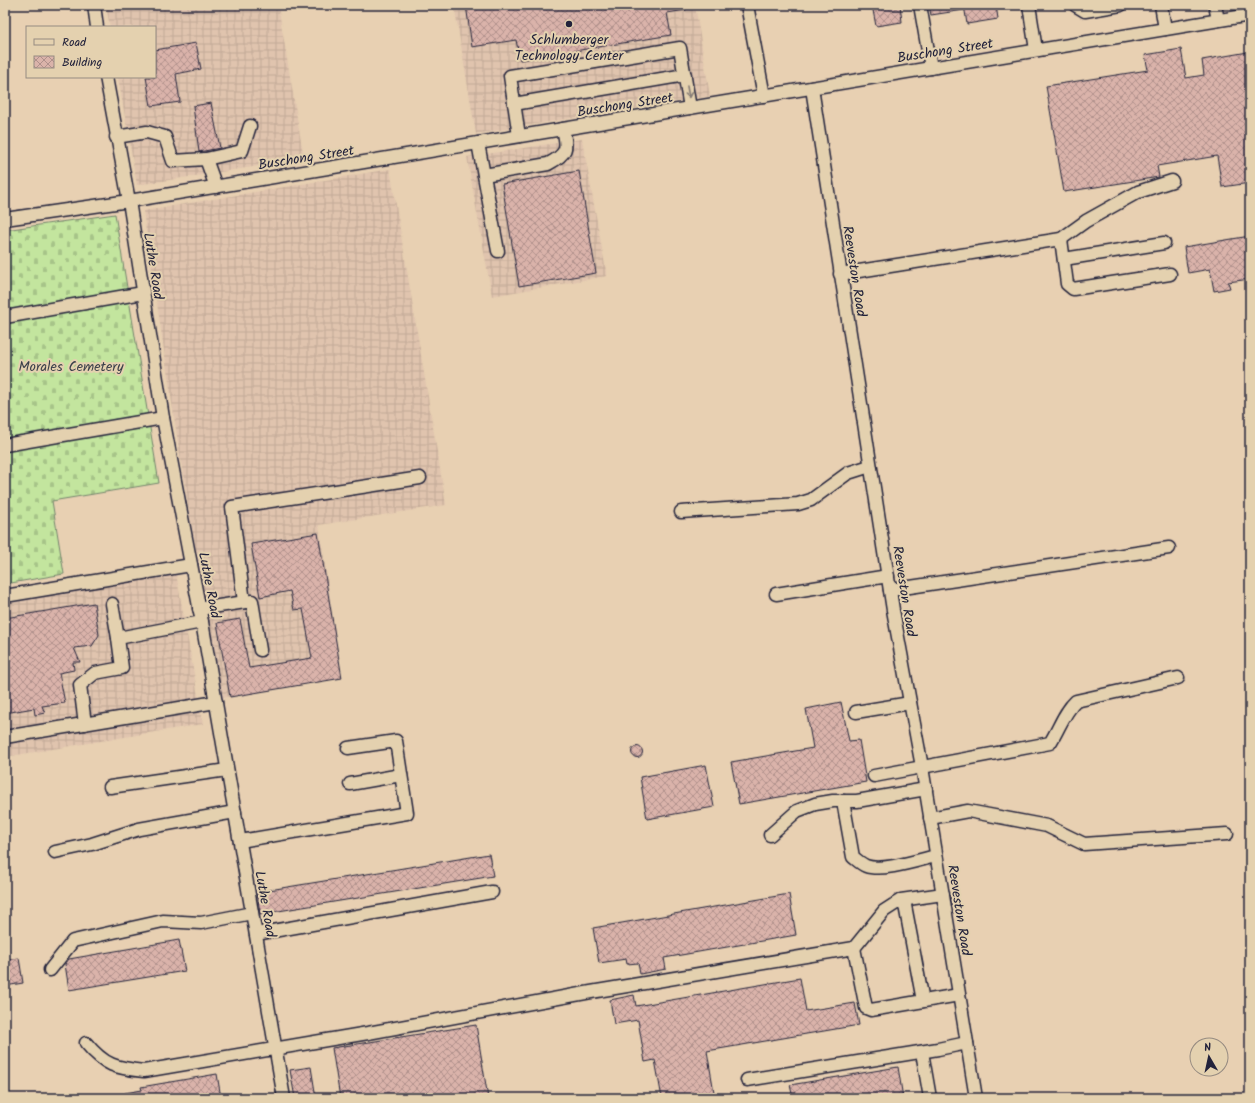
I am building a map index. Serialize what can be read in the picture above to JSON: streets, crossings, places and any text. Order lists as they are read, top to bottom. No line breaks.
{"streets":{"street":["Buschong Street","Luthe Road","Reeveston Road"]},"crossings":[["Buschong Street","Luthe Road"],["Buschong Street","Reeveston Road"]],"parks":["Morales Cemetery"],"places":["Schlumberger Technology Center"],"legend":["Road","Building"],"north":"top"}
